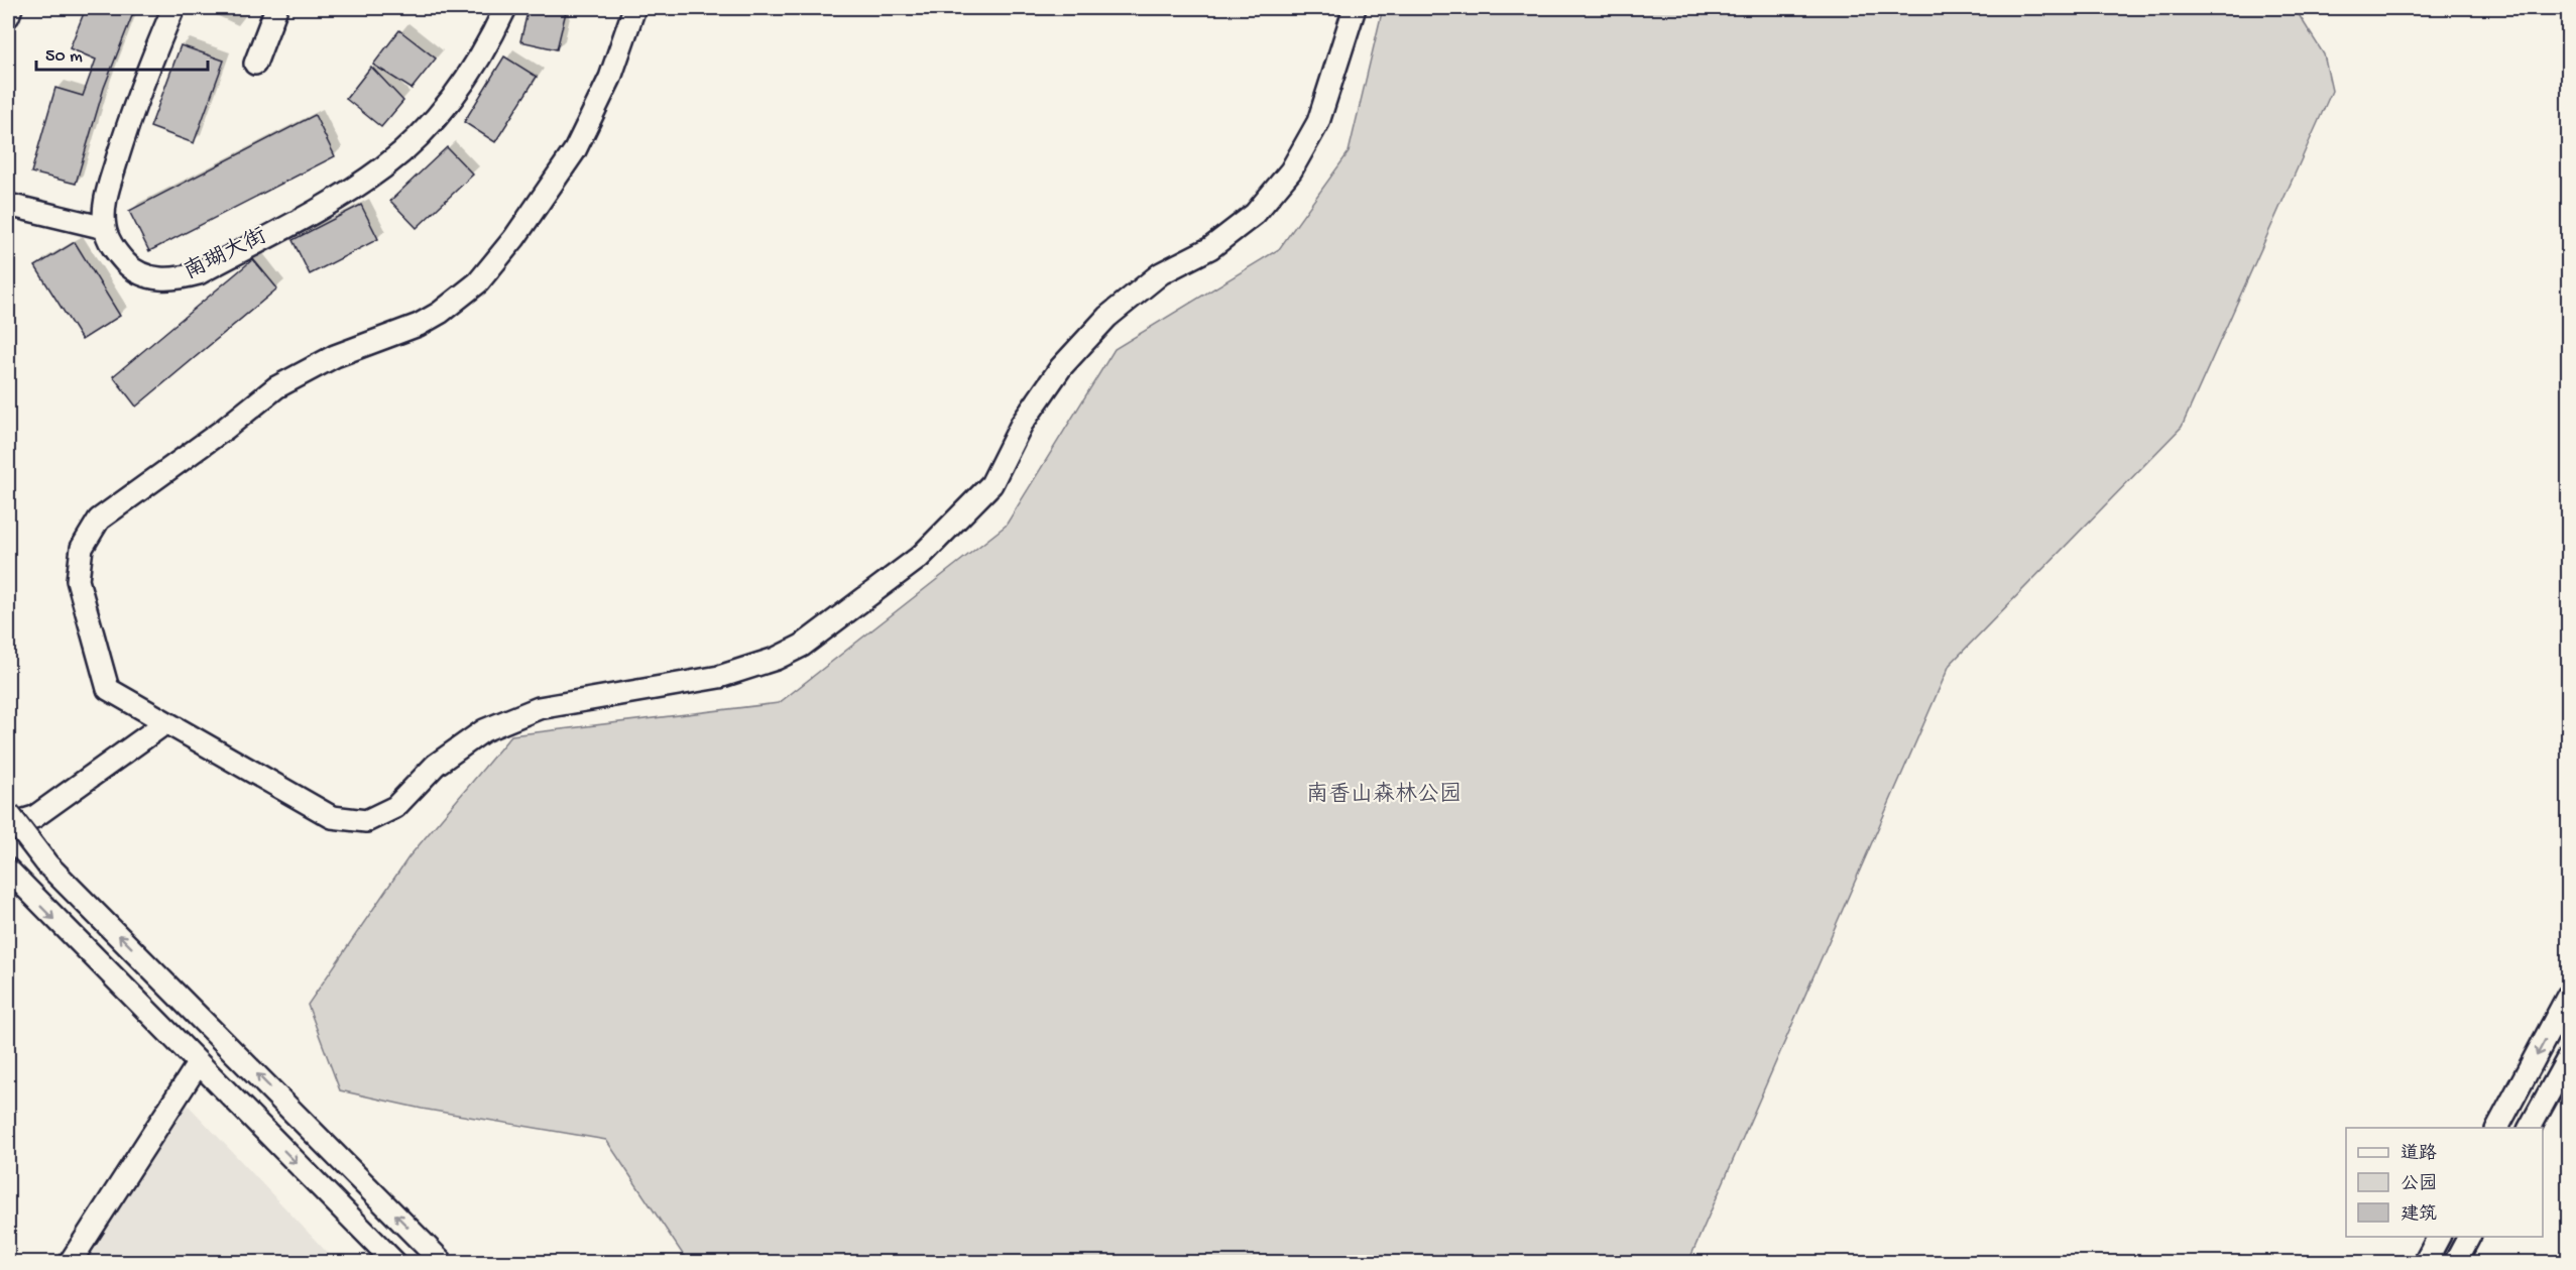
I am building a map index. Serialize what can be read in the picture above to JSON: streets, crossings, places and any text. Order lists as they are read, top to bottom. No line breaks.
{"streets":{"street":["南瑚大街"]},"parks":["南香山森林公园"],"legend":["道路","公园","建筑"],"scale_bar":"50 m"}
